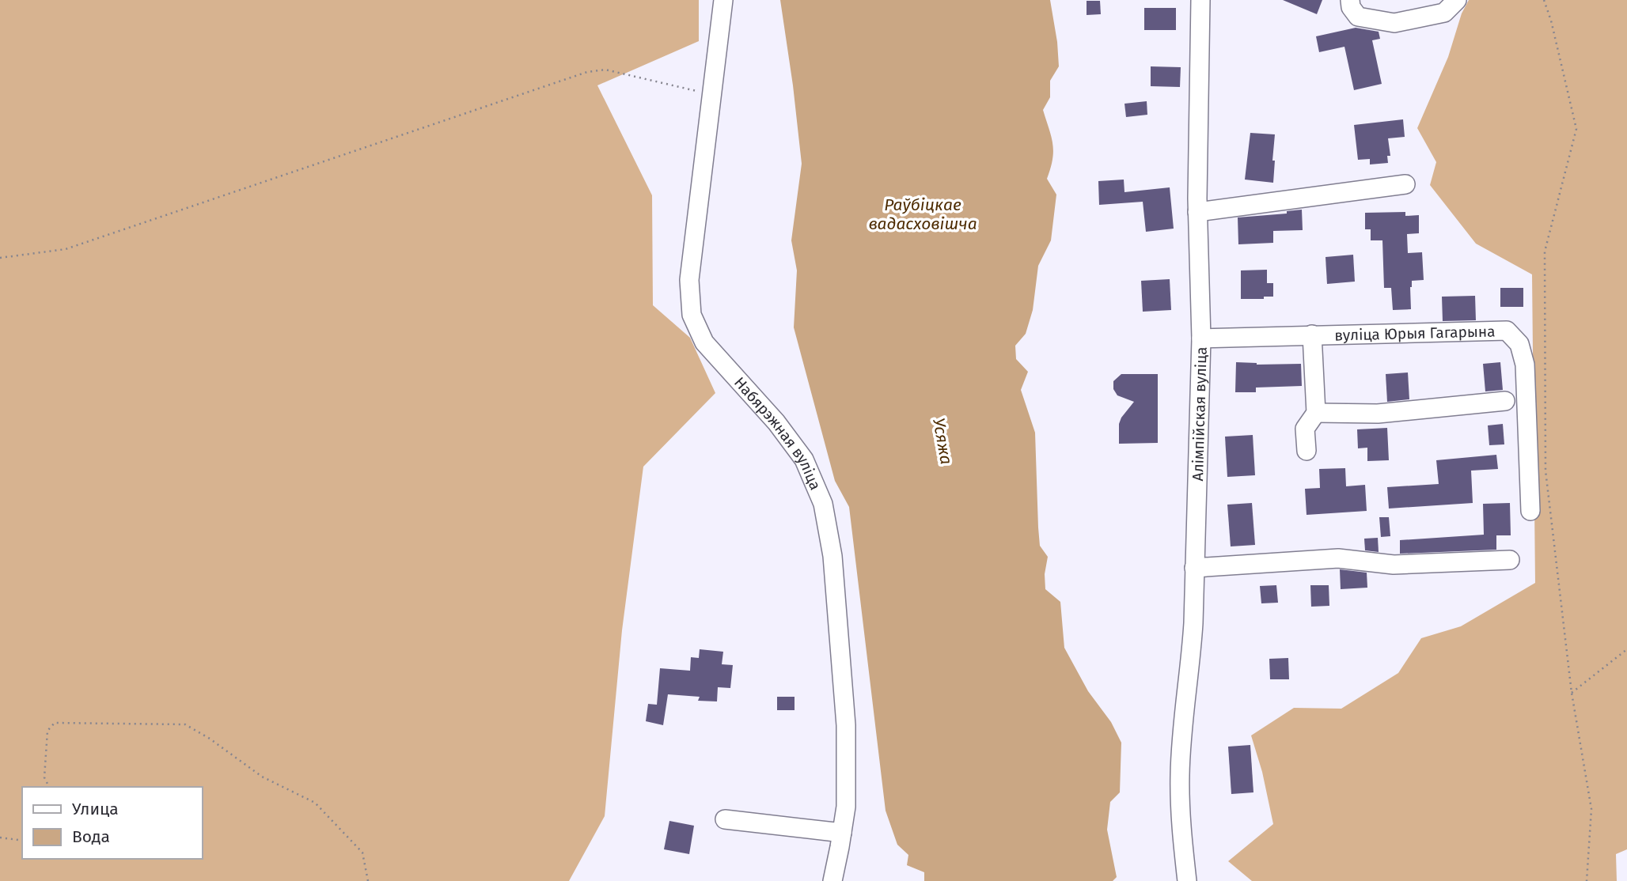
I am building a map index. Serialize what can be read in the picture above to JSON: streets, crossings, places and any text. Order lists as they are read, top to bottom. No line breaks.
{"streets":{"street":["вуліца Юрыя Гагарына","Алімпійская вуліца","Набярэжная вуліца"]},"crossings":[["вуліца Юрыя Гагарына","Алімпійская вуліца"]],"water":["Раўбіцкае вадасховішча","Усяжа"],"legend":["Улица","Вода"]}
